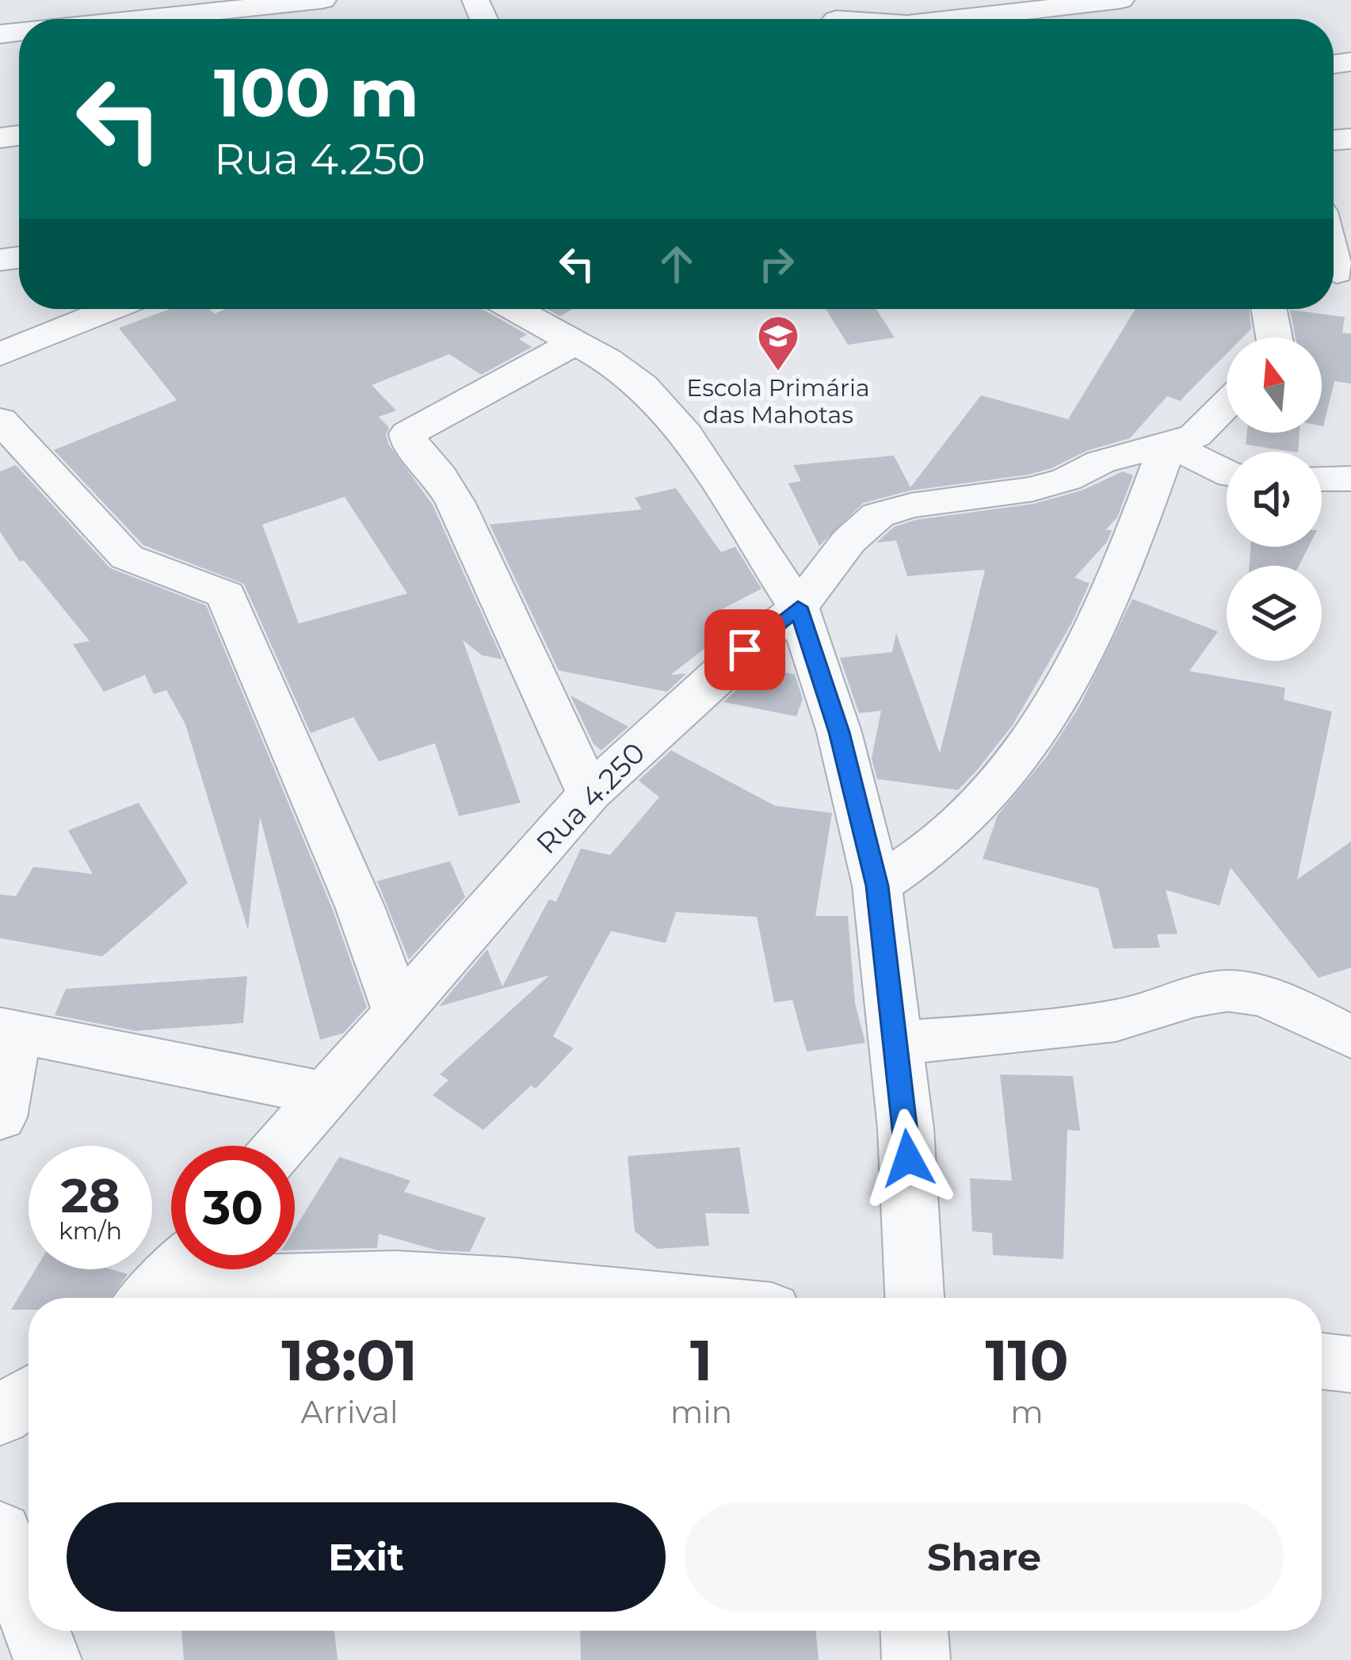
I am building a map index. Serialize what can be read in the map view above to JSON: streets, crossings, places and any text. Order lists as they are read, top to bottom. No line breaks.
{"streets":{"street":["Rua 4.250"]},"places":{"school or university":["Escola Primária das Mahotas"]},"north":"top","page":{"turn":["100 m","Rua 4.250"],"speed":"28 km/h","limit":"30","eta":["18:01","Arrival","1","min","110","m"],"buttons":["Exit","Share"]}}
